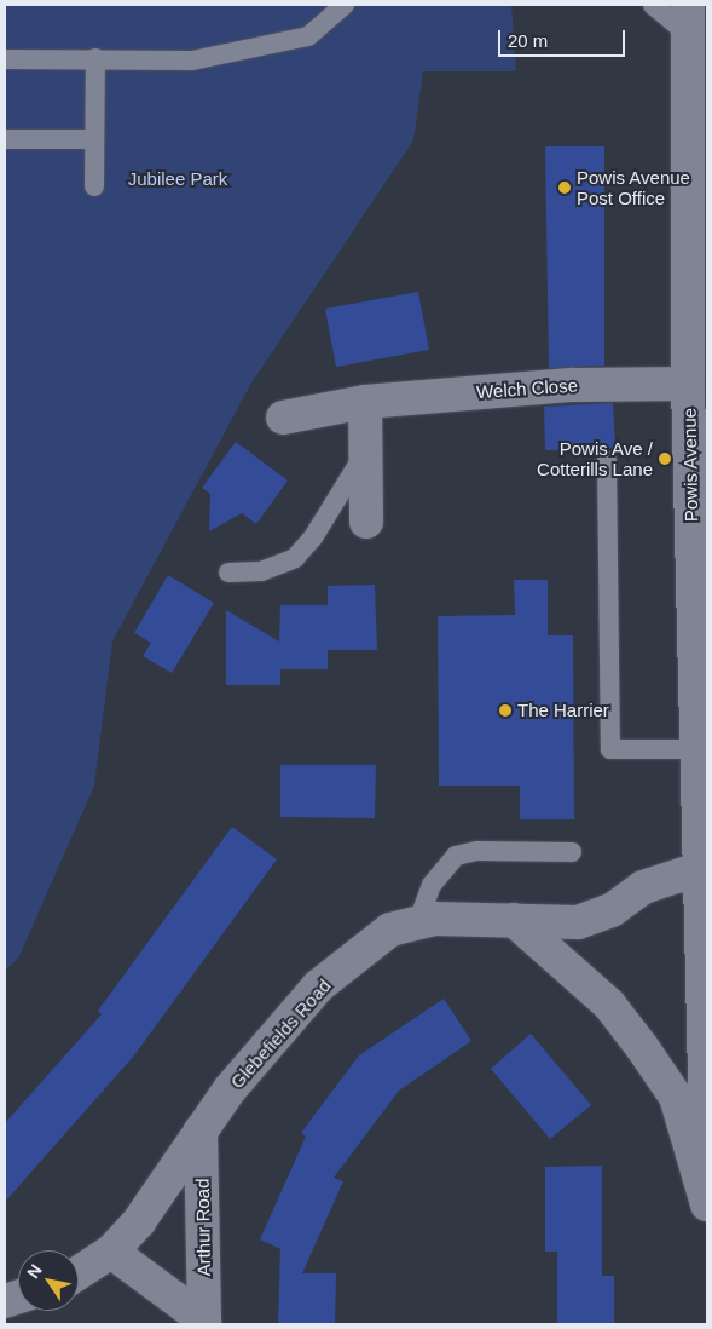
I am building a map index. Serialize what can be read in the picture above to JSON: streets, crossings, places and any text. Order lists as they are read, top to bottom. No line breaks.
{"streets":{"street":["Welch Close","Powis Avenue","Glebefields Road","Arthur Road"]},"crossings":[["Welch Close","Powis Avenue"],["Powis Avenue","Glebefields Road"],["Glebefields Road","Arthur Road"]],"parks":["Jubilee Park"],"places":["Powis Avenue Post Office","Powis Ave / Cotterills Lane","The Harrier"],"scale_bar":"20 m","north":"top left"}
